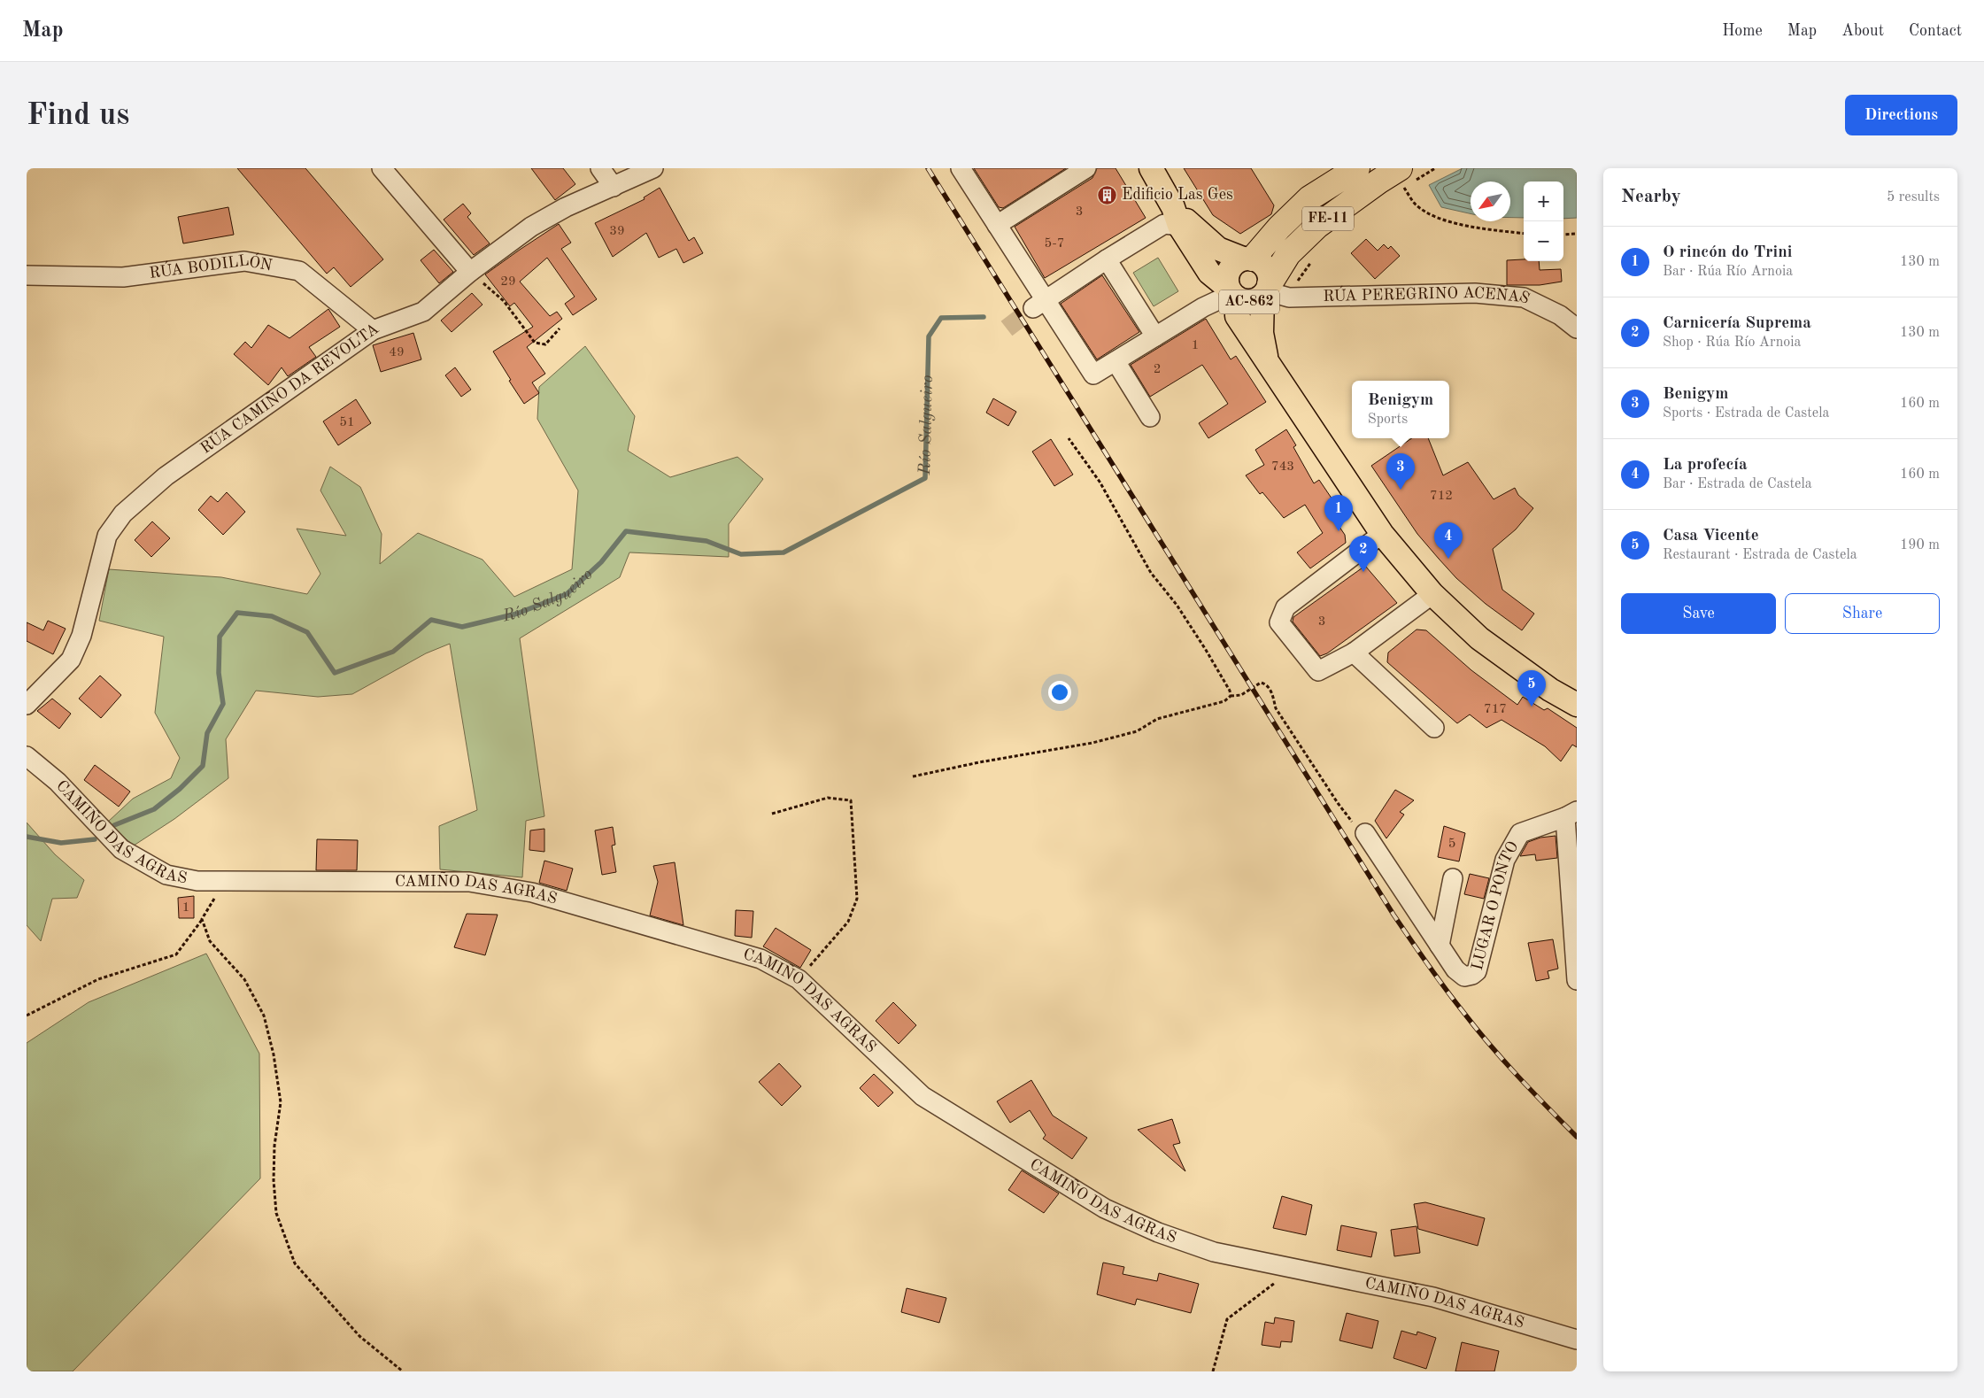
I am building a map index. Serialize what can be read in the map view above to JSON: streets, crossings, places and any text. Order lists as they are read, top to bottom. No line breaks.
{"streets":{"highway":["FE-11"],"main road":["AC-862"],"street":["RÚA BODILLÓN","RÚA PEREGRINO ACEÑAS","RÚA CAMIÑO DA REVOLTA","CAMIÑO DAS AGRAS","LUGAR O PONTO"]},"crossings":[["FE-11","RÚA PEREGRINO ACEÑAS"],["FE-11","AC-862"],["RÚA BODILLÓN","RÚA CAMIÑO DA REVOLTA"],["RÚA PEREGRINO ACEÑAS","AC-862"]],"water":["Río Salgueiro"],"places":{"building":["Edificio Las Ges"]},"house_numbers":["3","39","5-7","29","1","49","2","51","743","712","3","717","5","1"],"north":"bottom left","page":{"header":"Map","nav":["Home","Map","About","Contact"],"buttons":["Directions",["Save","Share"]],"title":"Find us","heading":["Nearby","5 results"],"map_buttons":["+","−"],"list":[{"mark":"1","name":"O rincón do Trini","note":"Bar · Rúa Río Arnoia","value":"130 m"},{"mark":"2","name":"Carnicería Suprema","note":"Shop · Rúa Río Arnoia","value":"130 m"},{"mark":"3","name":"Benigym","note":"Sports · Estrada de Castela","value":"160 m"},{"mark":"4","name":"La profecía","note":"Bar · Estrada de Castela","value":"160 m"},{"mark":"5","name":"Casa Vicente","note":"Restaurant · Estrada de Castela","value":"190 m"}],"popup":["Benigym","Sports"],"pins":["3","1","4","2","5"]}}
